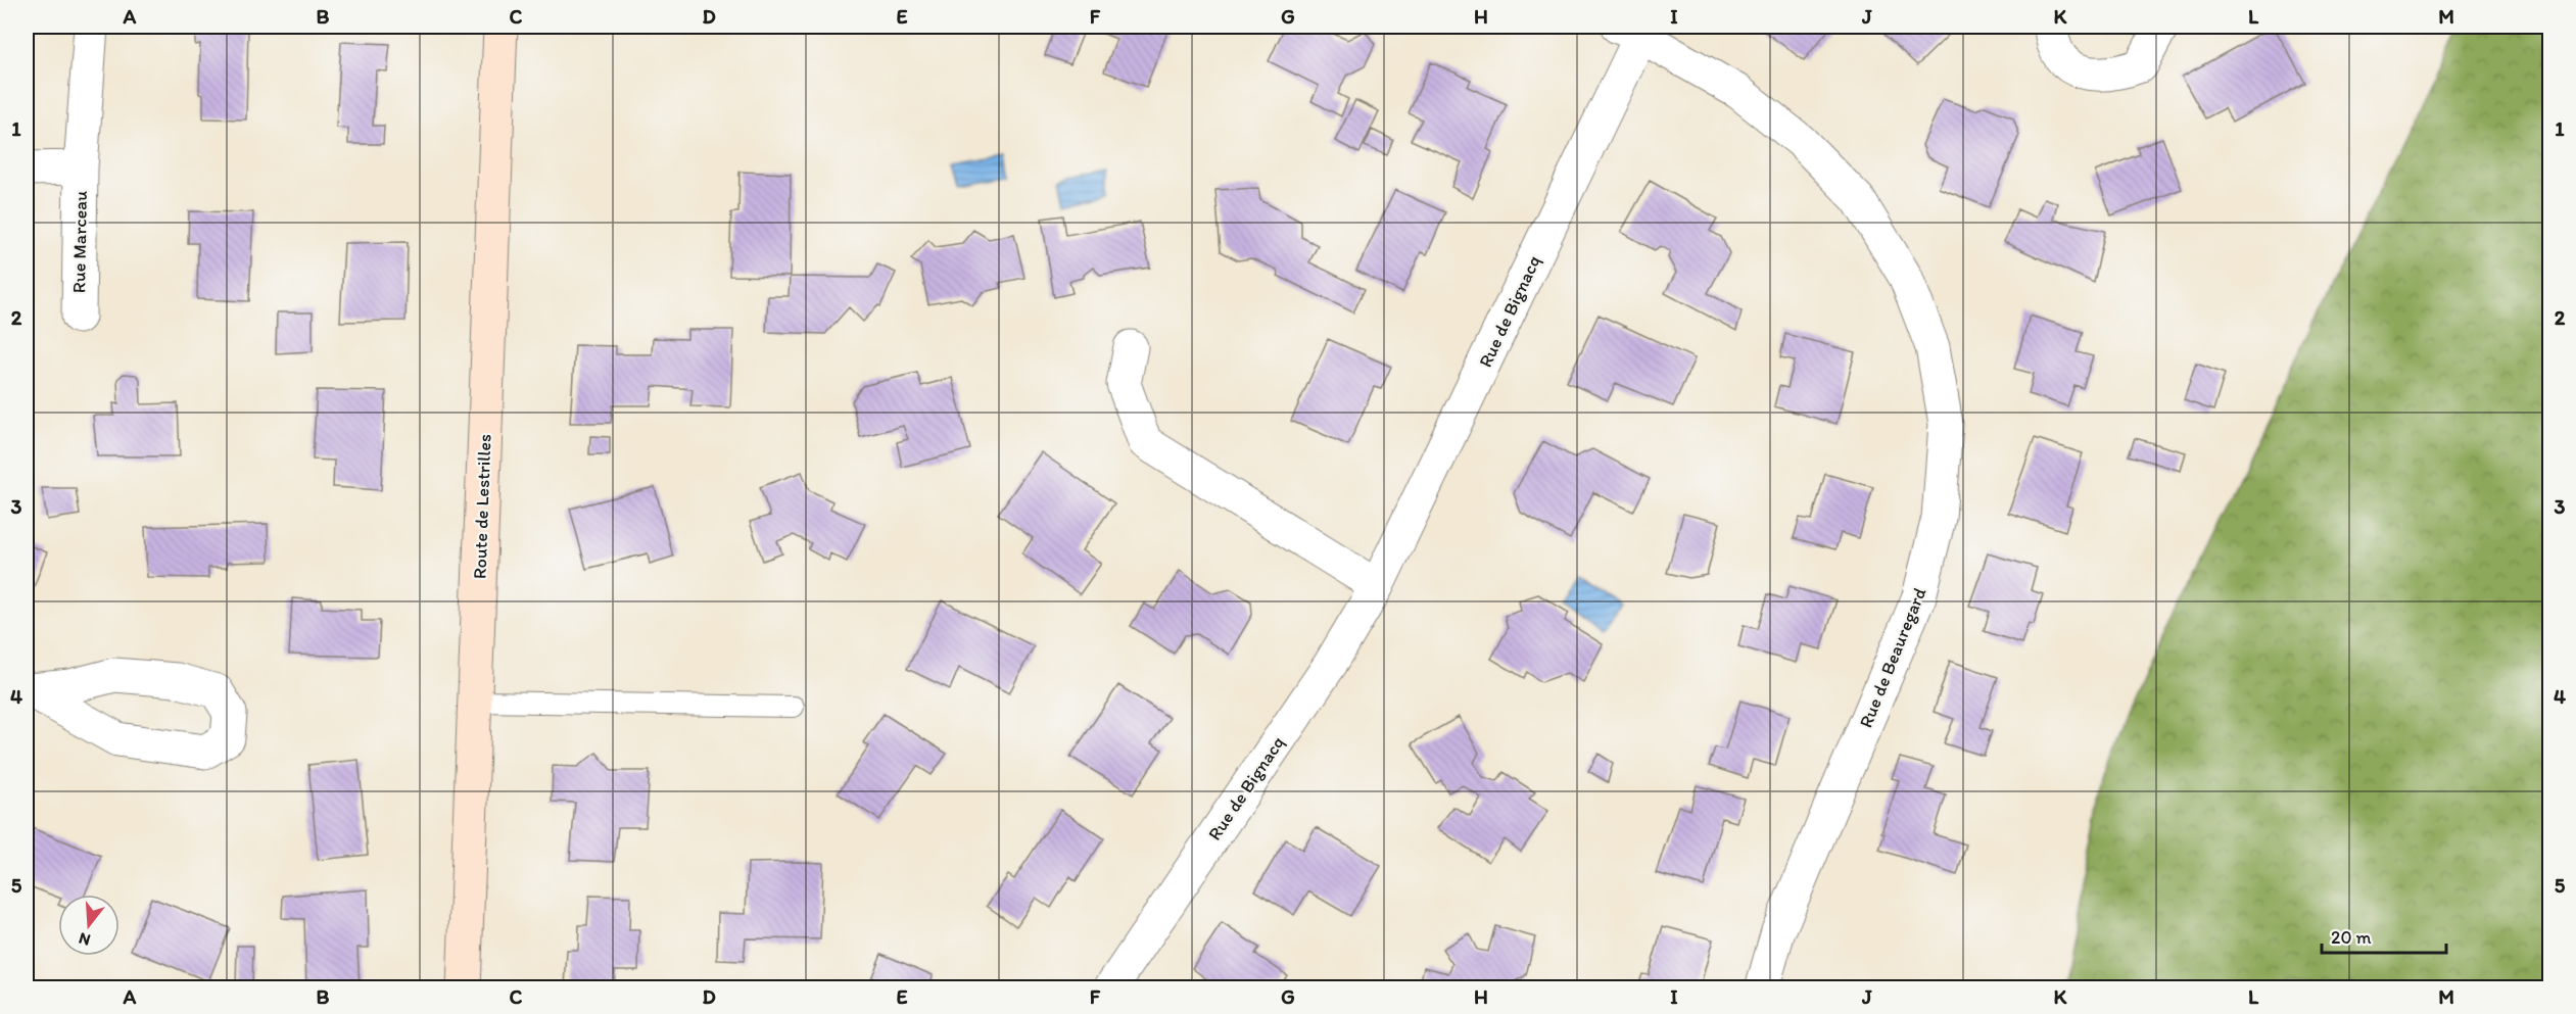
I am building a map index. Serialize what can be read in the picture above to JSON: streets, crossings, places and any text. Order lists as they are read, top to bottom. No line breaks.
{"streets":{"street":["Rue Marceau","Rue de Bignacq","Route de Lestrilles","Rue de Beauregard"]},"crossings":[["Rue de Bignacq","Rue de Beauregard"]],"scale_bar":"20 m","north":"bottom","grid":{"columns":["A","B","C","D","E","F","G","H","I","J","K","L","M"],"rows":["1","2","3","4","5"]}}
